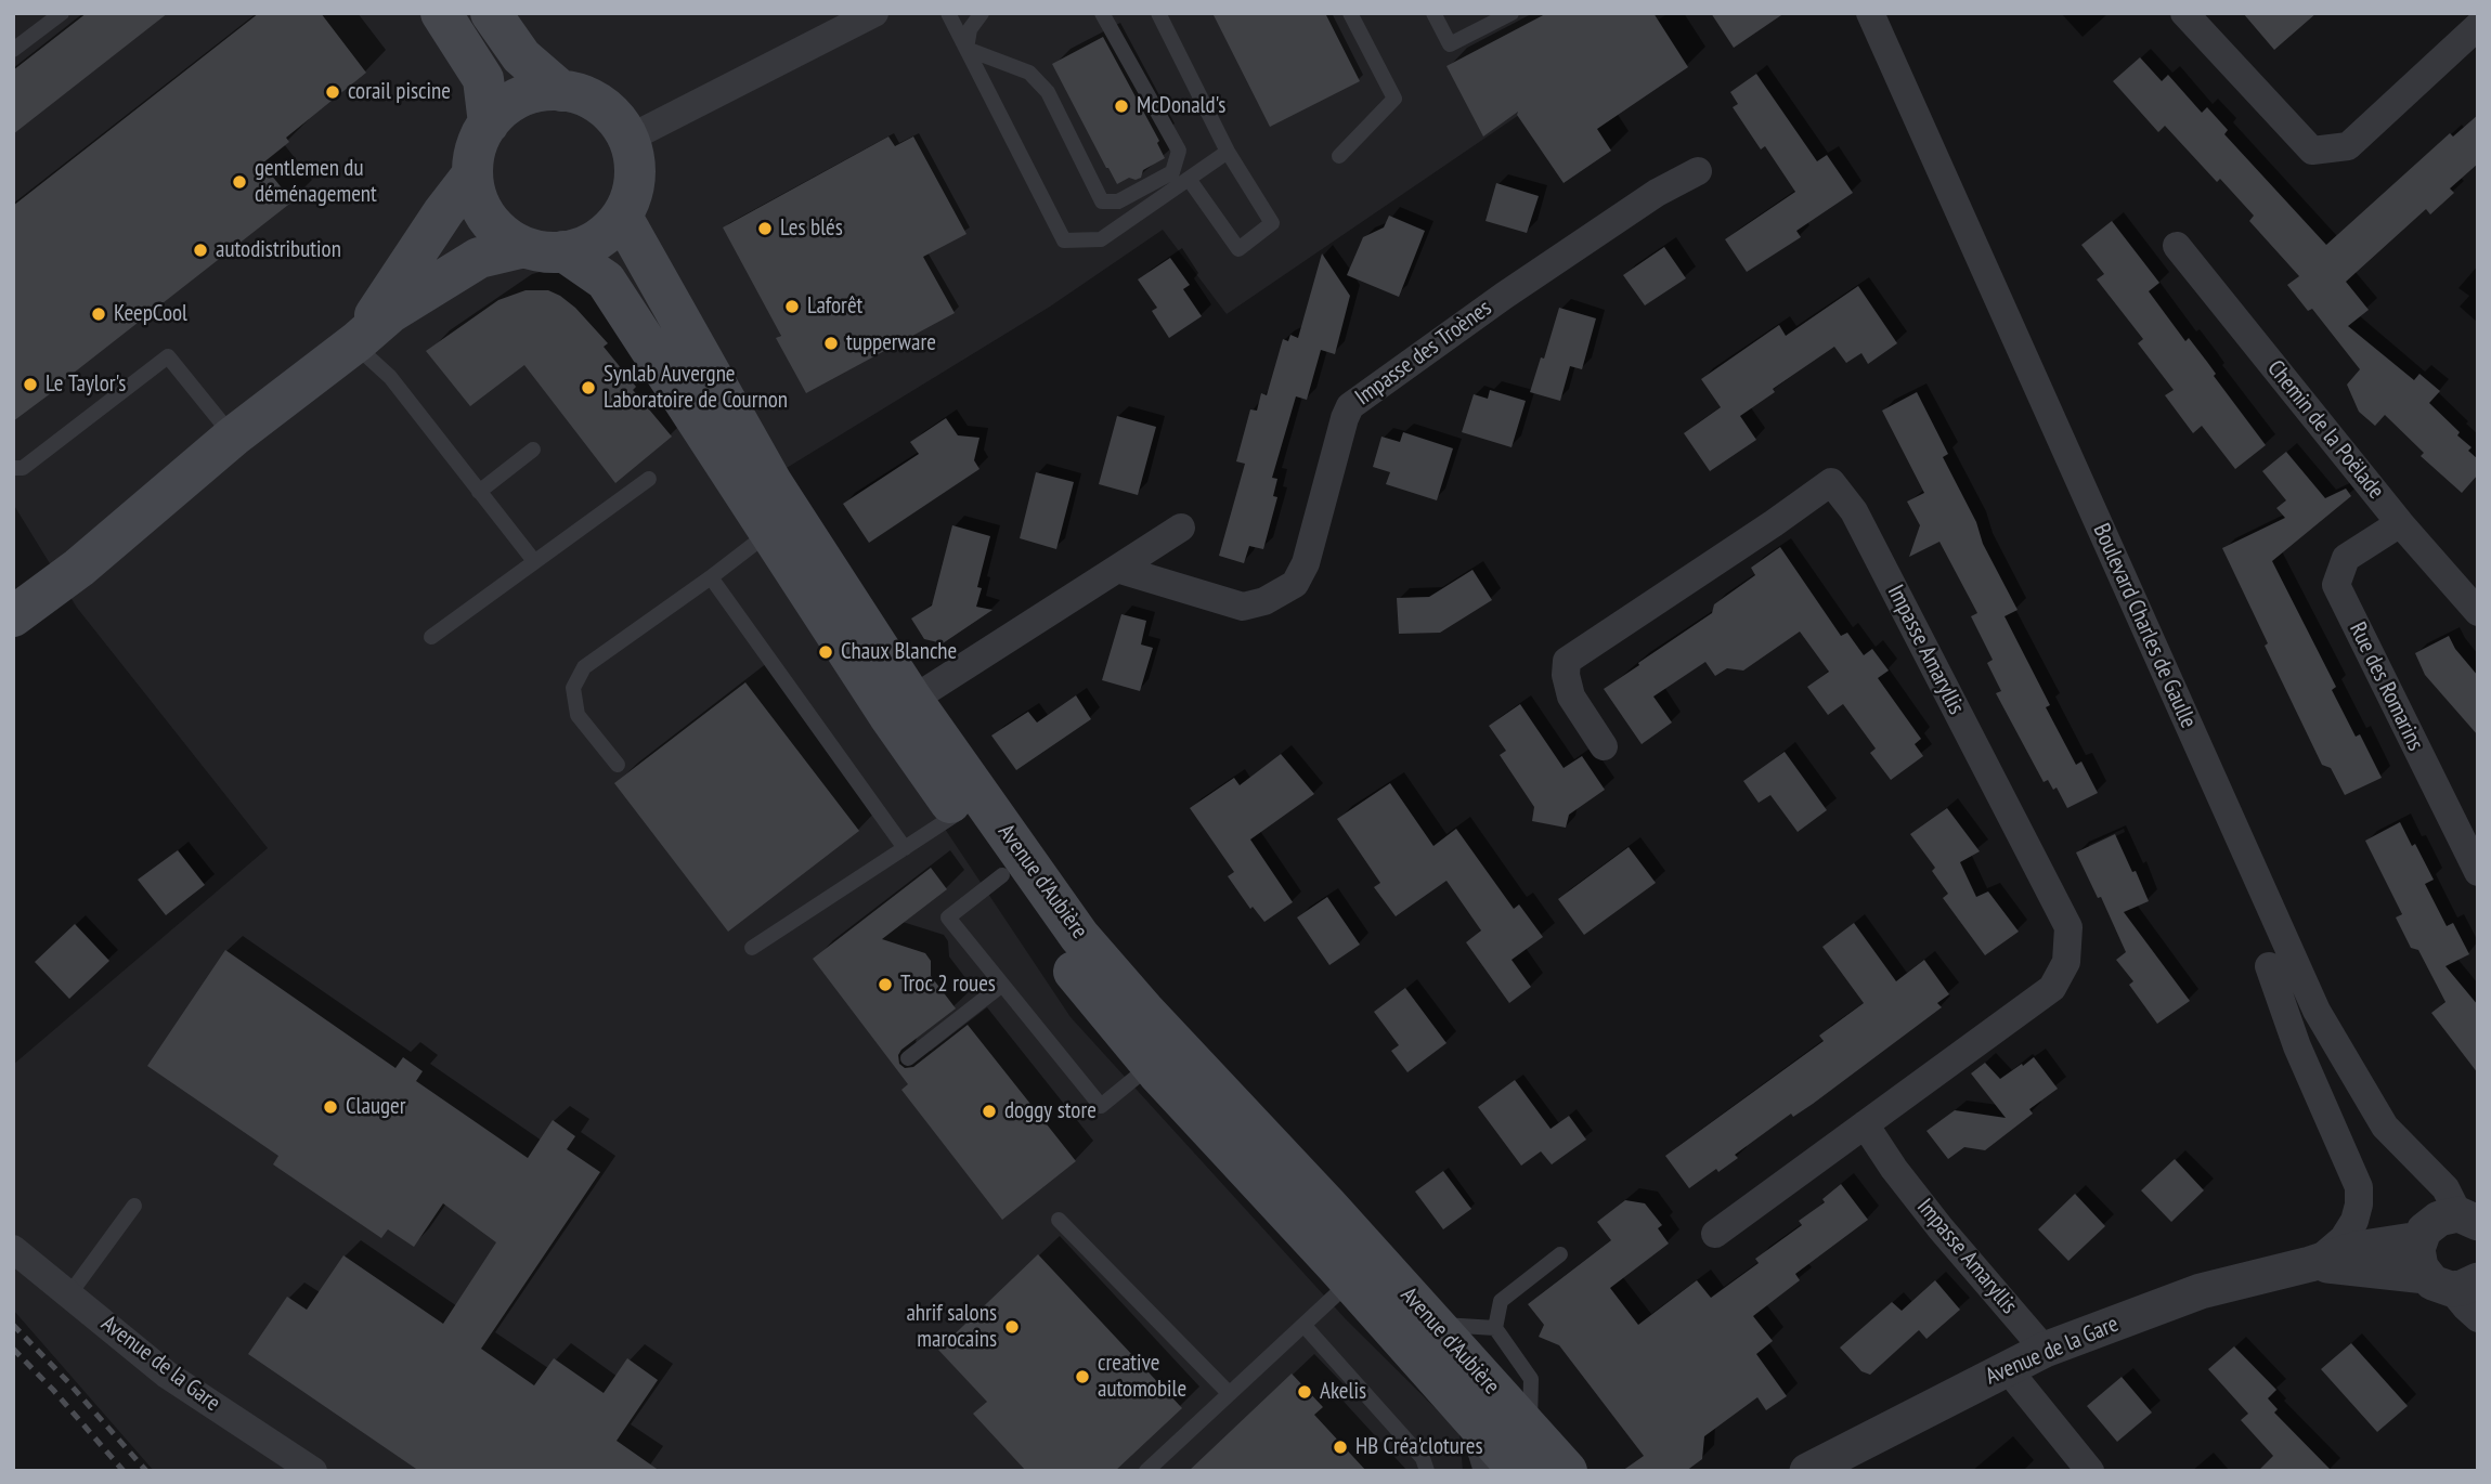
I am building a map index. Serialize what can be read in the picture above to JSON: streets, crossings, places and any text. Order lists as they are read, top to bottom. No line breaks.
{"streets":{"main road":["Avenue d'Aubière"],"street":["Impasse des Troènes","Chemin de la Poëlade","Boulevard Charles de Gaulle","Impasse Amaryllis","Rue des Romarins","Avenue de la Gare"]},"crossings":[["Chemin de la Poëlade","Rue des Romarins"],["Impasse Amaryllis","Avenue de la Gare"]],"places":["corail piscine","McDonald's","gentlemen du déménagement","Les blés","autodistribution","Laforêt","KeepCool","tupperware","Le Taylor's","Synlab Auvergne Laboratoire de Cournon","Chaux Blanche","Troc 2 roues","Clauger","doggy store","ahrif salons marocains","creative automobile","Akelis","HB Créa'clotures"]}
